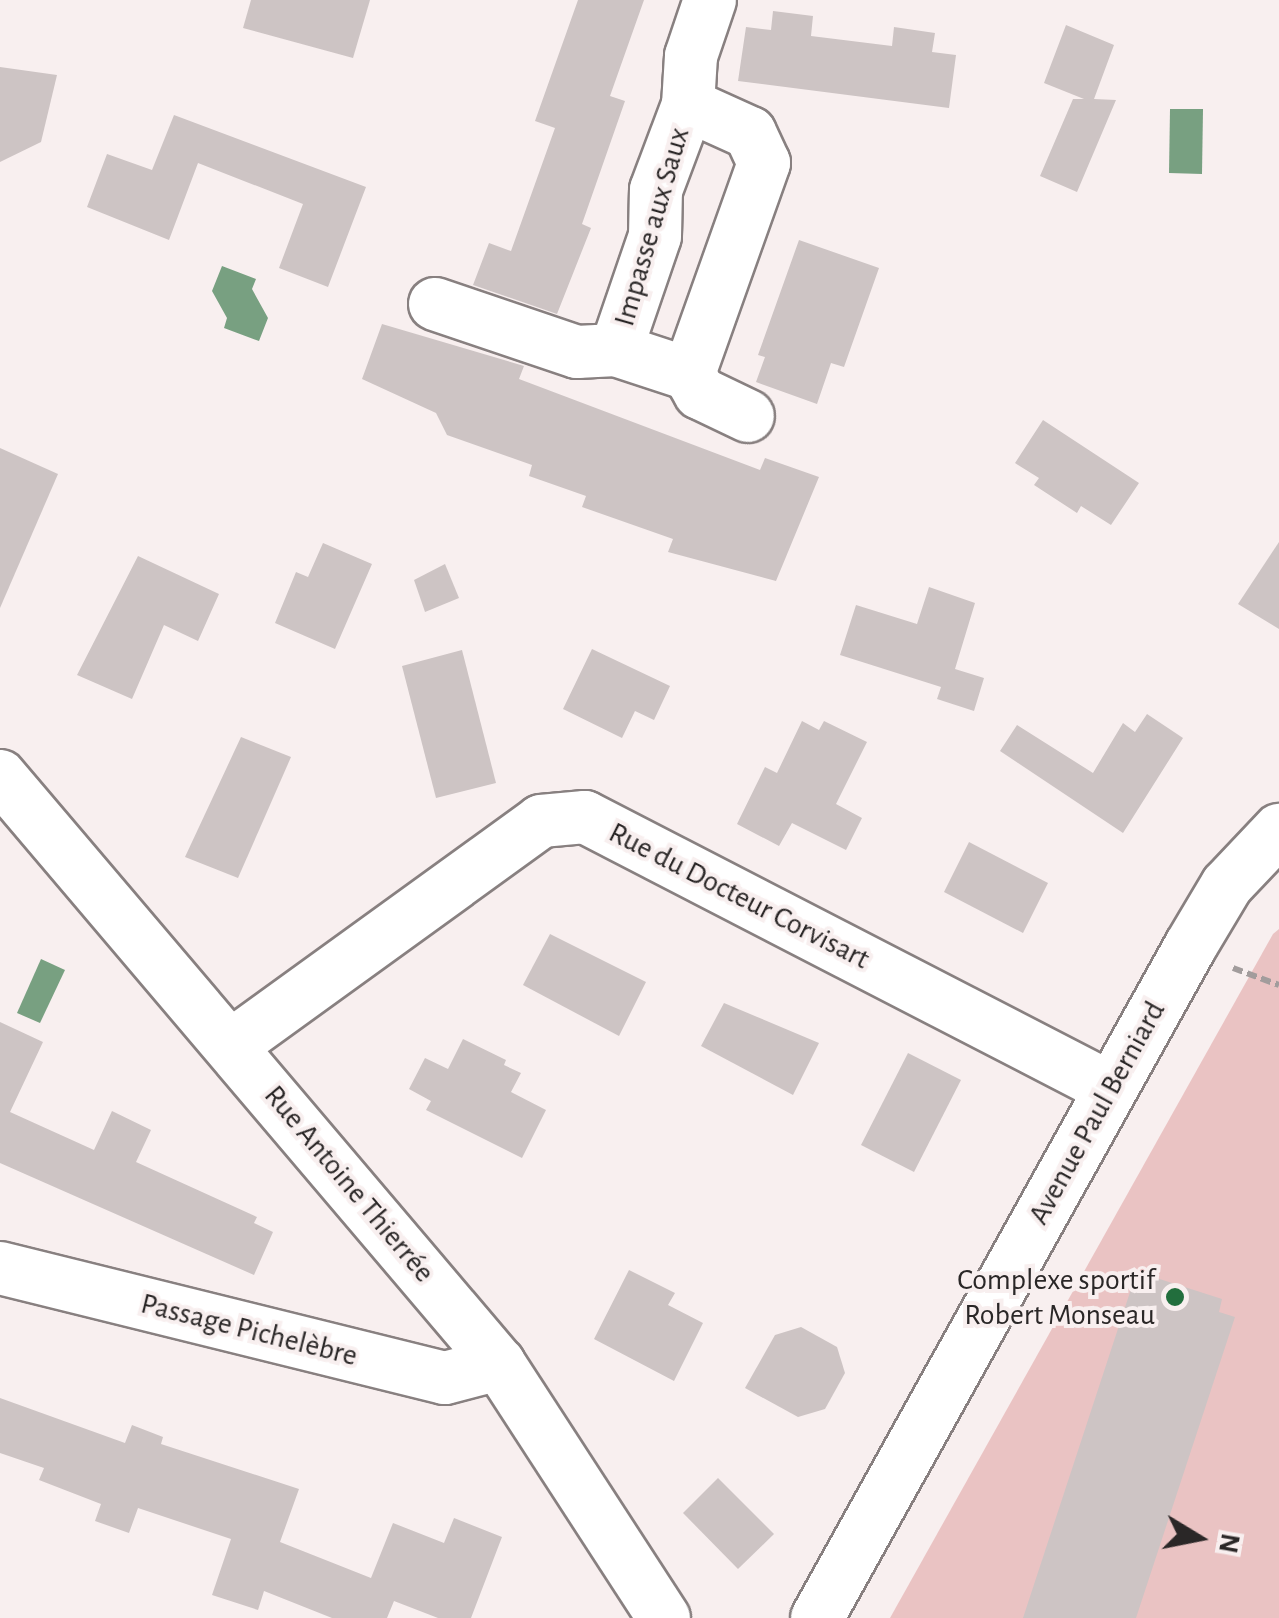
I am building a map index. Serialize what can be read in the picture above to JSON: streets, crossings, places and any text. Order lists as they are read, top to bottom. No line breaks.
{"streets":{"street":["Impasse aux Saux","Rue du Docteur Corvisart","Avenue Paul Berniard","Rue Antoine Thierrée","Passage Pichelèbre"]},"crossings":[["Rue du Docteur Corvisart","Avenue Paul Berniard"],["Rue du Docteur Corvisart","Rue Antoine Thierrée"],["Rue Antoine Thierrée","Passage Pichelèbre"]],"places":["Complexe sportif Robert Monseau"],"north":"right"}
